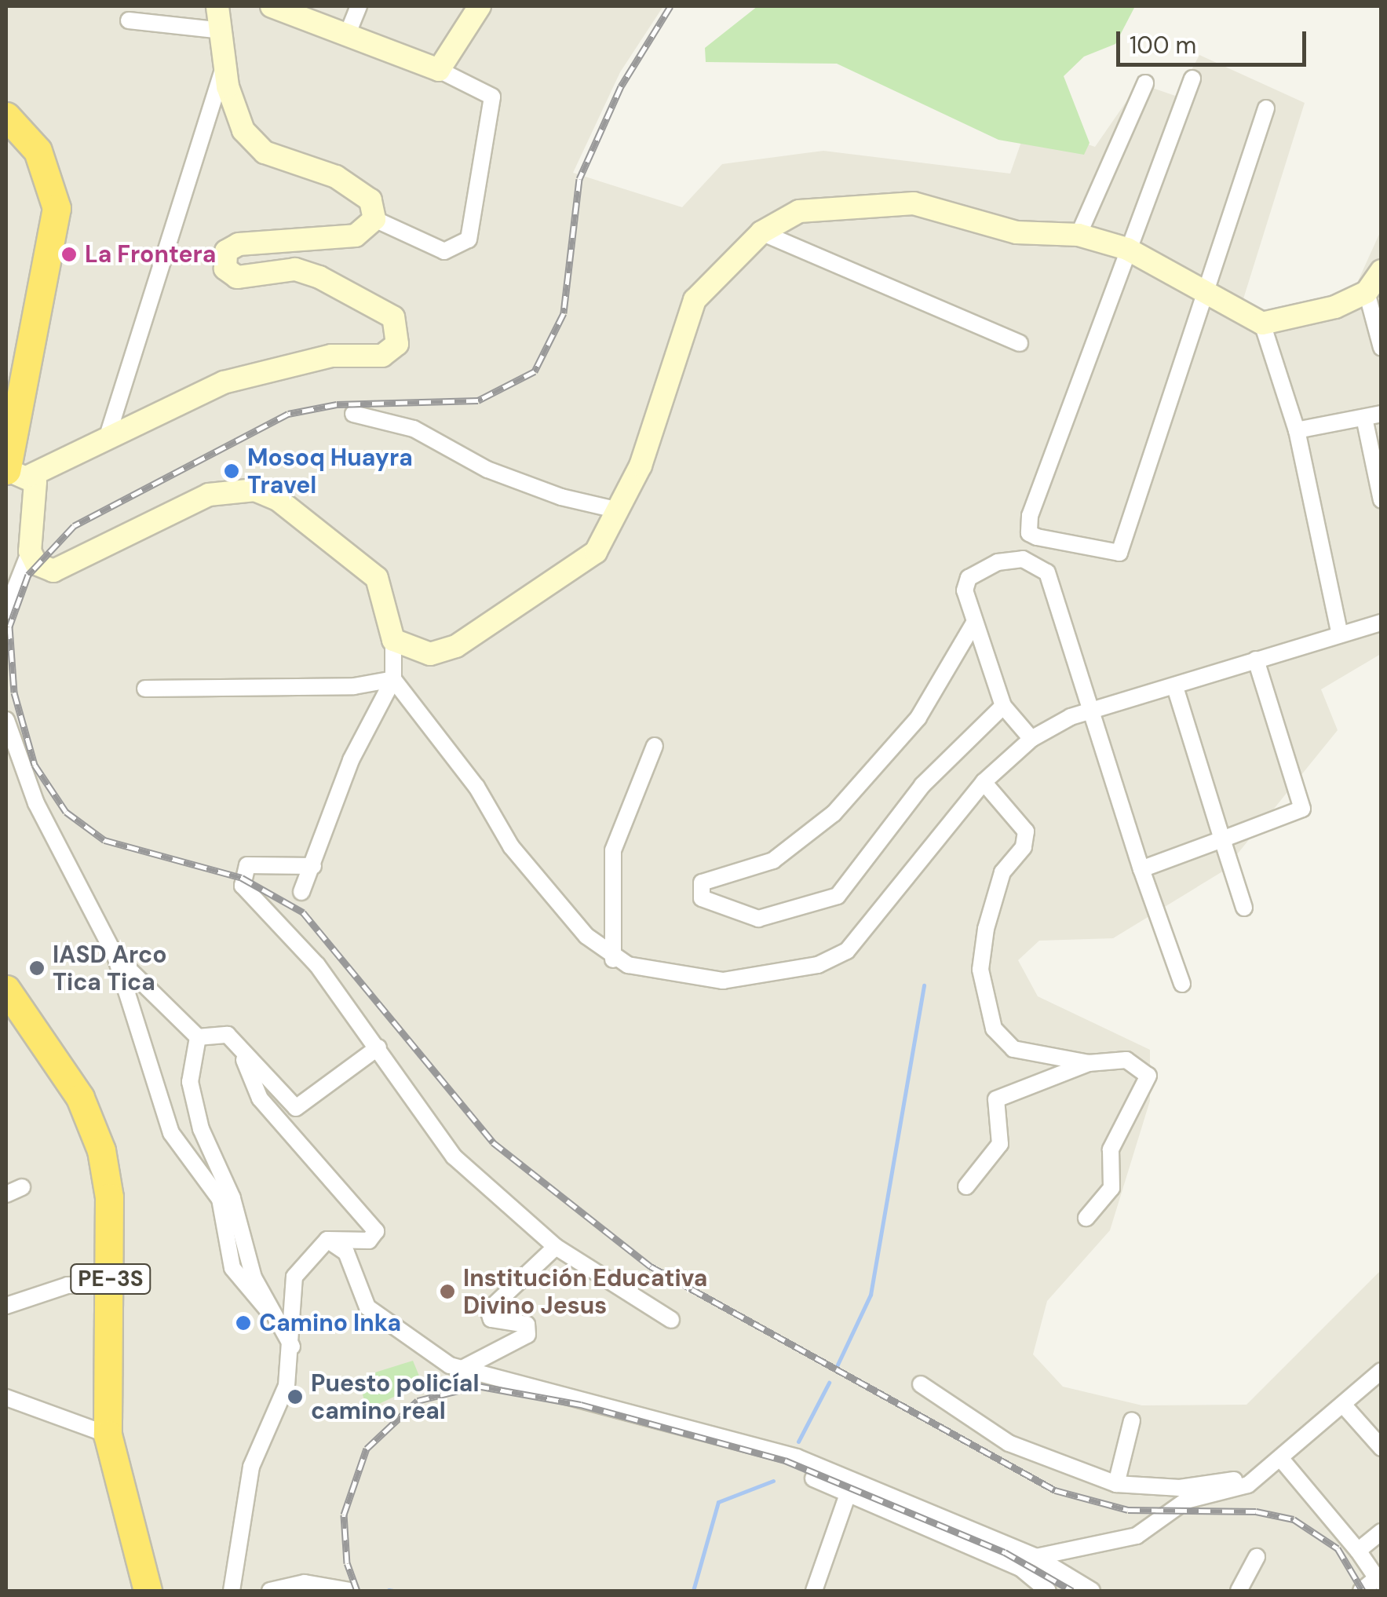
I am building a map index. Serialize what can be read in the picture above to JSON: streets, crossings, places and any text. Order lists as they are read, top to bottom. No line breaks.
{"streets":{"highway":["PE-3S"]},"places":["La Frontera","Mosoq Huayra Travel","IASD Arco Tica Tica","Institución Educativa Divino Jesus","Camino Inka","Puesto policíal camino real"],"scale_bar":"100 m"}
